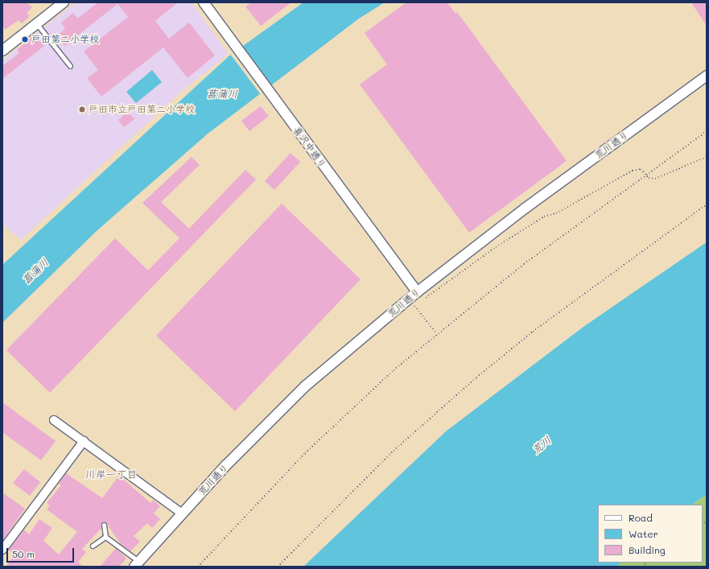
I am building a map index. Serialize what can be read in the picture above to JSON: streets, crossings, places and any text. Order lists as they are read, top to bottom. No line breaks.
{"streets":{"street":["荒川通り","喜沢中通り"]},"crossings":[["荒川通り","喜沢中通り"]],"districts":["川岸一丁目"],"water":["菖蒲川","荒川"],"places":["戸田第二小学校","戸田市立戸田第二小学校"],"legend":["Road","Water","Building"],"scale_bar":"50 m"}
